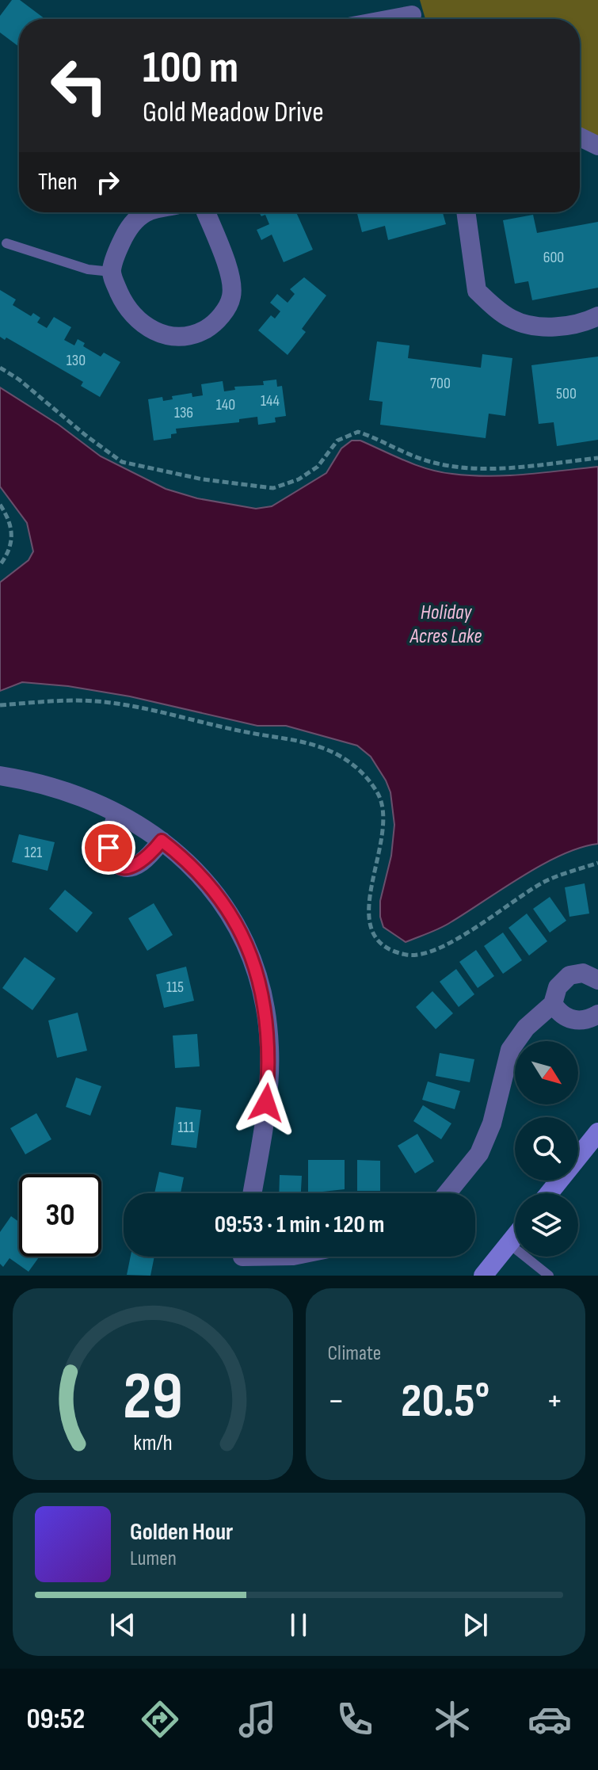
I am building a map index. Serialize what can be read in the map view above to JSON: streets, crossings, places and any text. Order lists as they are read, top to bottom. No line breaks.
{"water":["Holiday Acres Lake"],"house_numbers":["600","130","700","500","144","140","136","121","115","111"],"north":"bottom right","page":{"turn":["100 m","Gold Meadow Drive"],"then":"Then","limit":"30","trip":"09:53 · 1 min · 120 m","tile":"Climate","heat":["−","20.5°","+"],"song":["Golden Hour","Lumen"],"tabs":"09:52","gauge":["29","km/h"]}}
